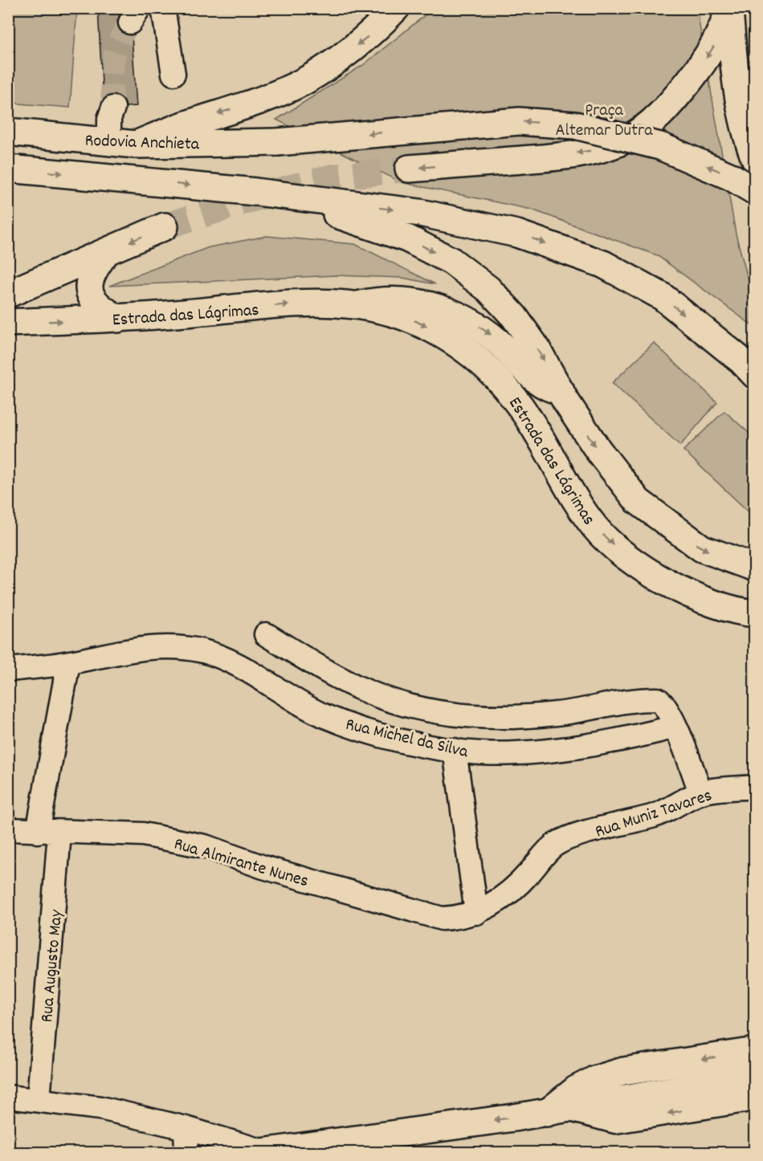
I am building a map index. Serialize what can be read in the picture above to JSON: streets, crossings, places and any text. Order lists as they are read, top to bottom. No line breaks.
{"streets":{"main road":["Rodovia Anchieta","Estrada das Lágrimas"],"street":["Rua Michel da Silva","Rua Muniz Tavares","Rua Almirante Nunes","Rua Augusto May"]},"crossings":[["Rua Muniz Tavares","Rua Almirante Nunes"],["Rua Almirante Nunes","Rua Augusto May"]],"parks":["Praça Altemar Dutra"]}
